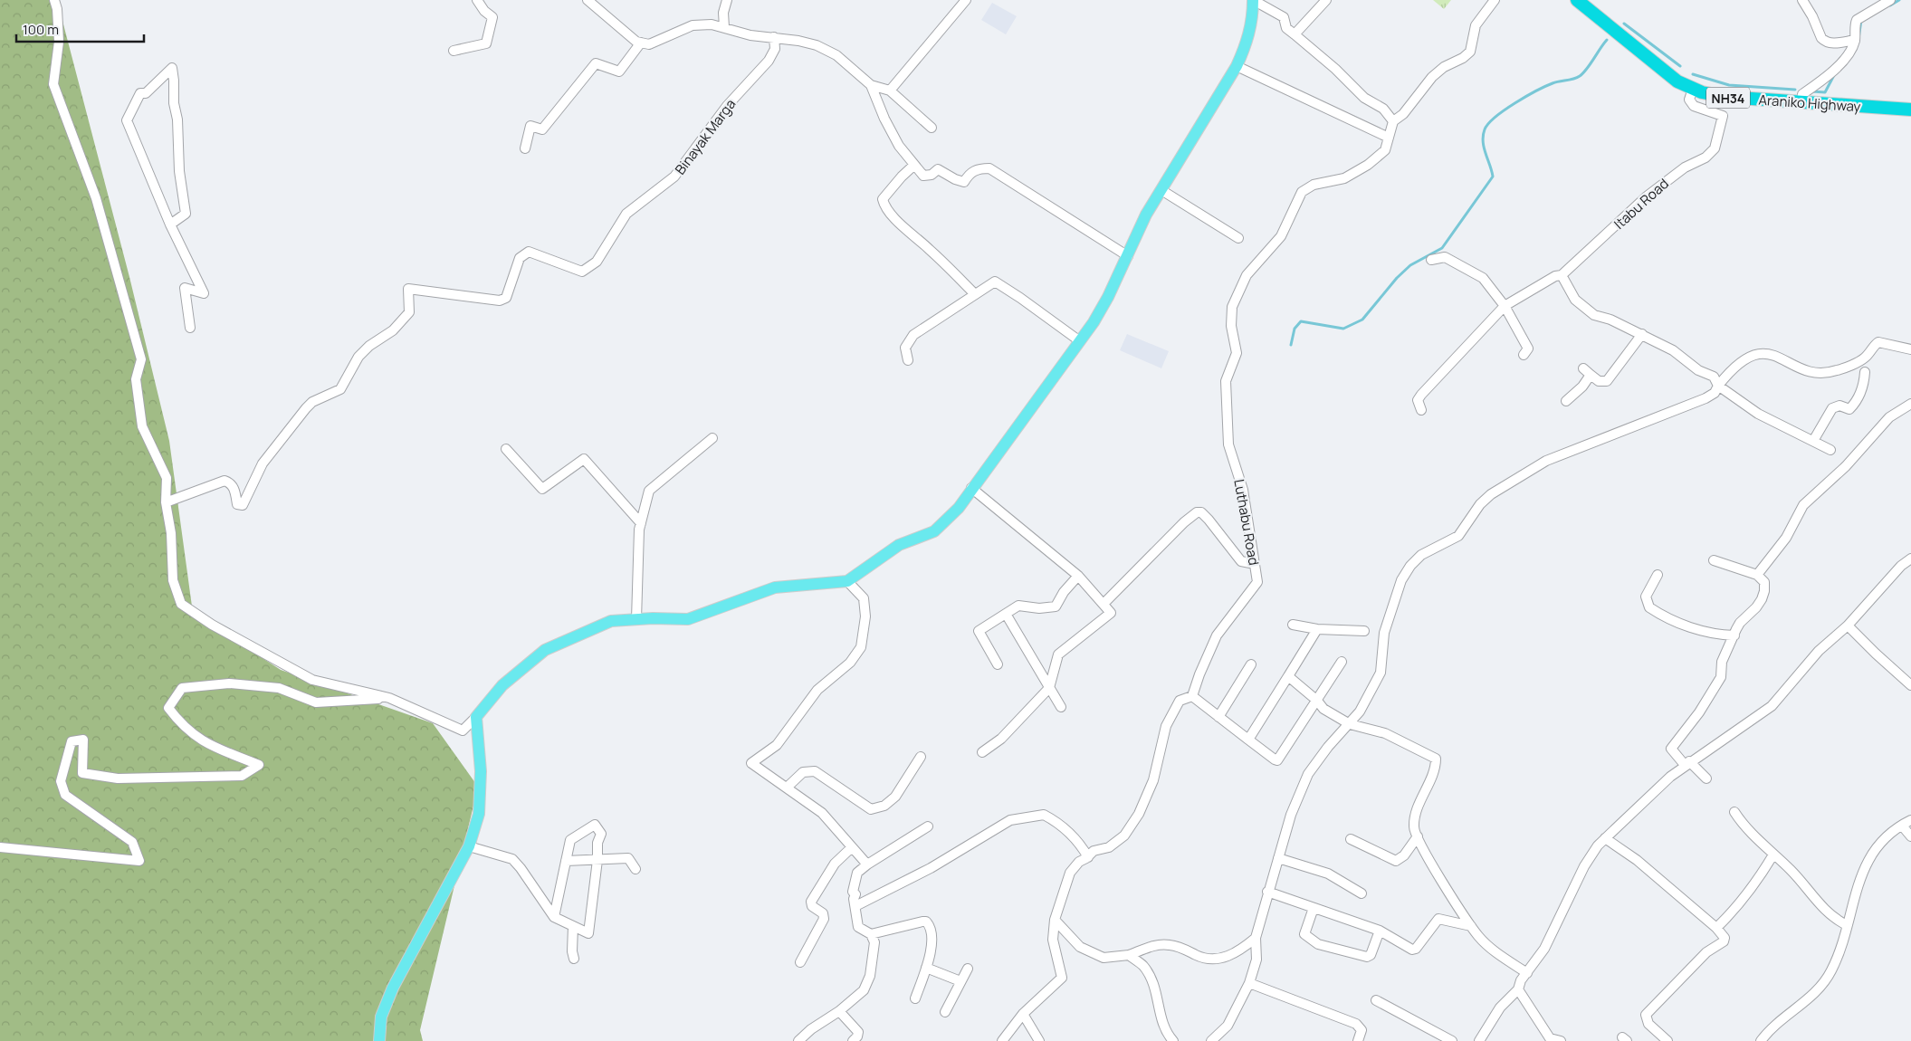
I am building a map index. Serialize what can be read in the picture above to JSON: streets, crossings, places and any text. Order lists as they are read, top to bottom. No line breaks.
{"streets":{"highway":["NH34","Araniko Highway"],"street":["Binayak Marga","Itabu Road","Luthabu Road"]},"crossings":[["Araniko Highway","Itabu Road"]],"scale_bar":"100 m"}
